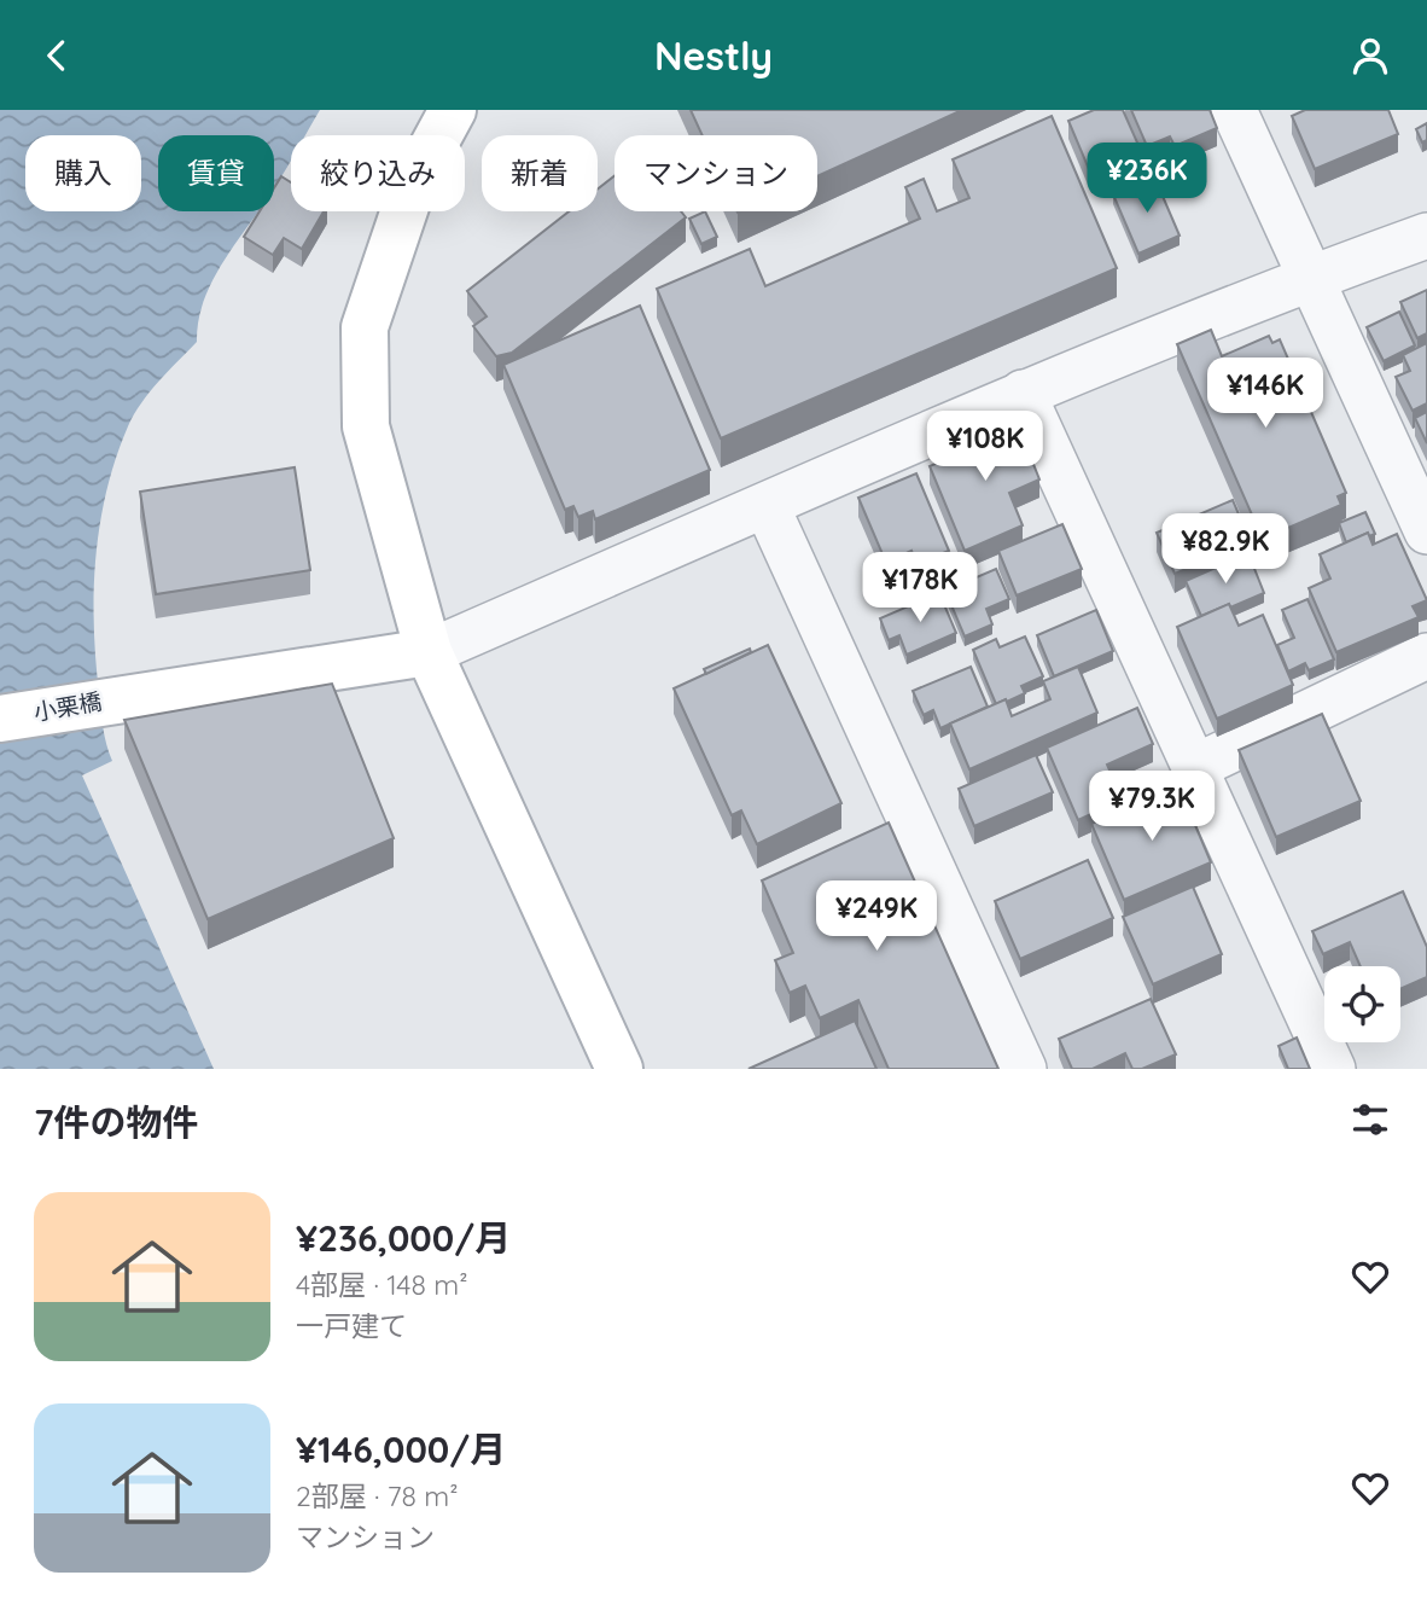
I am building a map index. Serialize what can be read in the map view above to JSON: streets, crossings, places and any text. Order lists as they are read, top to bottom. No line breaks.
{"streets":{"street":["小栗橋"]},"page":{"header":"Nestly","chip":["購入","賃貸","絞り込み","新着","マンション"],"price":["¥236K","¥146K","¥108K","¥82.9K","¥178K","¥79.3K","¥249K"],"heading":"7件の物件","list":[{"name":"¥236,000/月","note":"4部屋 · 148 m² · 一戸建て"},{"name":"¥146,000/月","note":"2部屋 · 78 m² · マンション"}]}}
